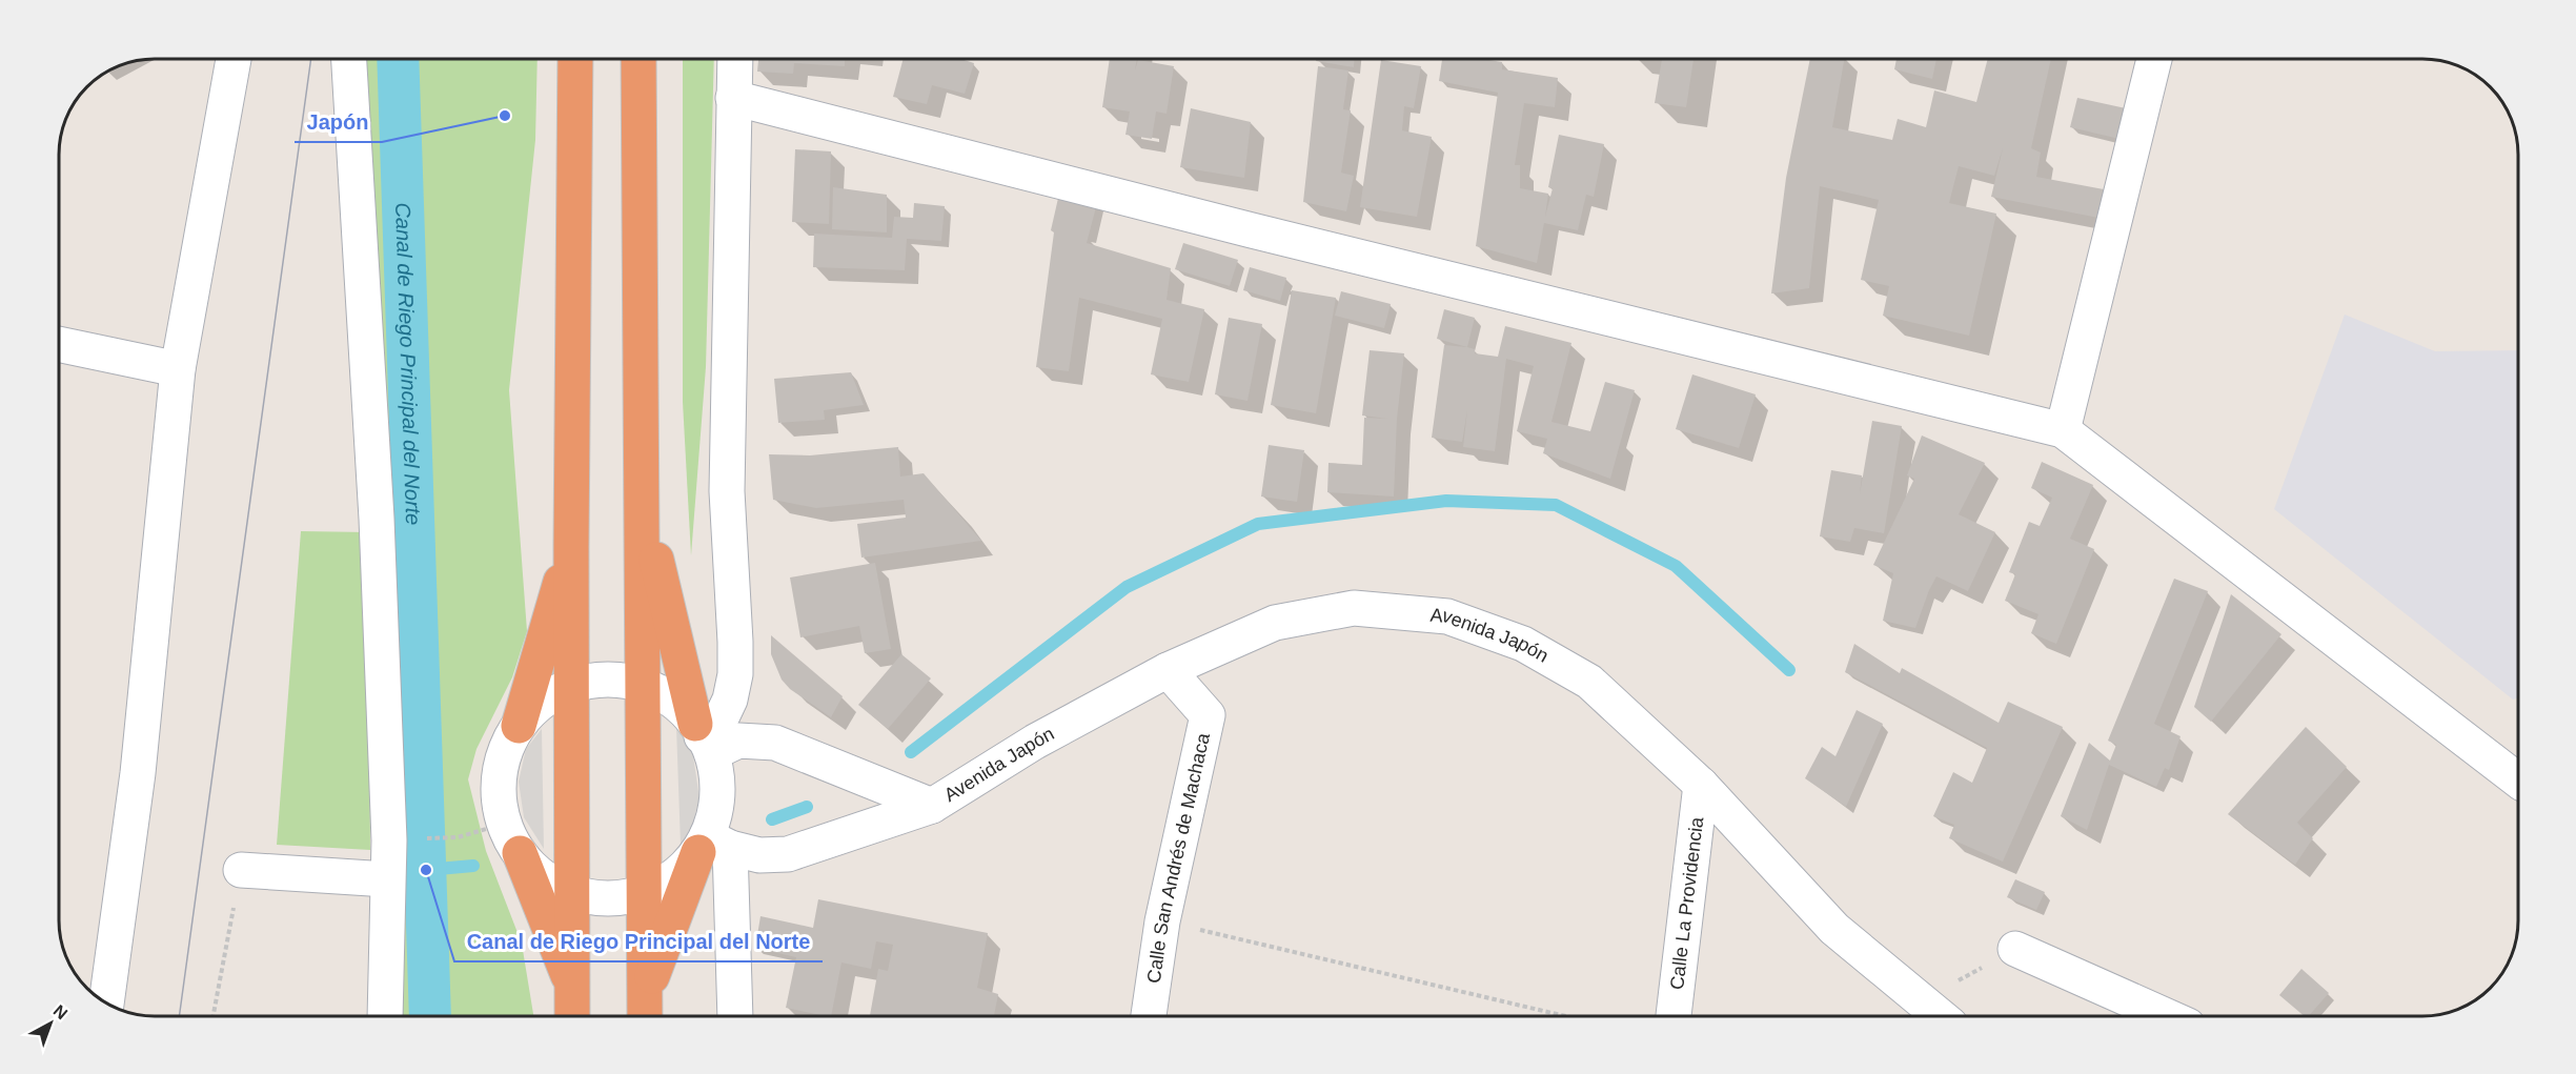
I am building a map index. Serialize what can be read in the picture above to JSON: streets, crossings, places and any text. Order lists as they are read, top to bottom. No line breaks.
{"streets":{"street":["Avenida Japón","Calle San Andrés de Machaca","Calle La Providencia"]},"crossings":[["Avenida Japón","Calle San Andrés de Machaca"],["Avenida Japón","Calle La Providencia"]],"water":["Canal de Riego Principal del Norte"],"places":["Japón","Canal de Riego Principal del Norte"],"north":"top right"}
